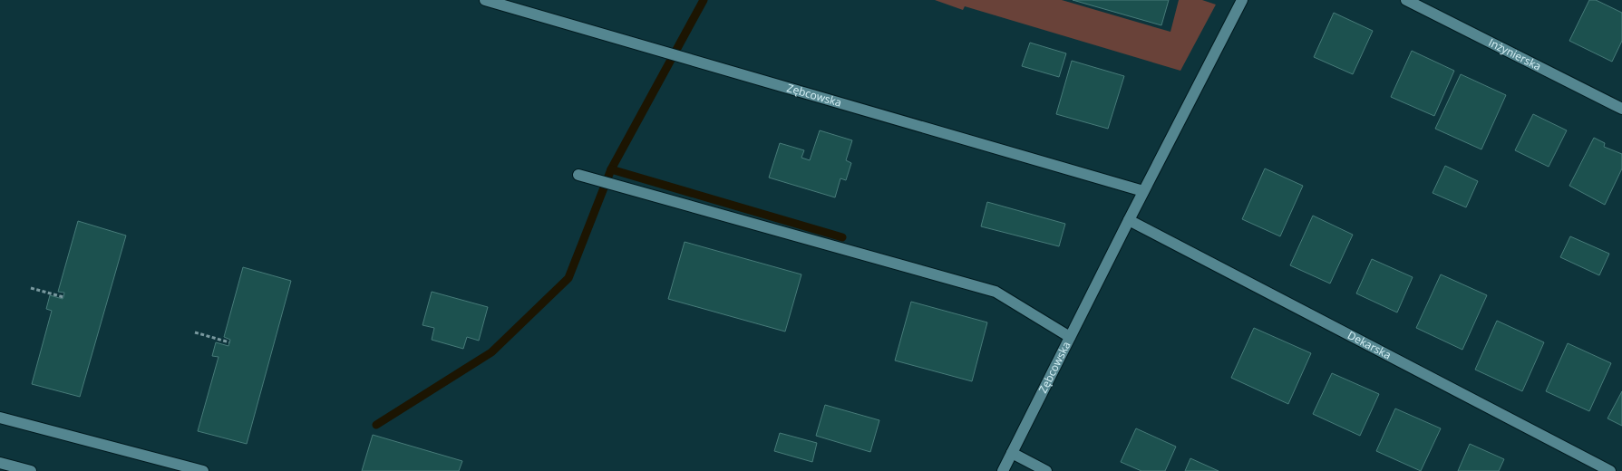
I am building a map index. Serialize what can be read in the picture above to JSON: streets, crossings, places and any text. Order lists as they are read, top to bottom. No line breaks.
{"streets":{"street":["Inżynierska","Zębcowska","Dekarska"]},"crossings":[["Zębcowska","Dekarska"]]}
